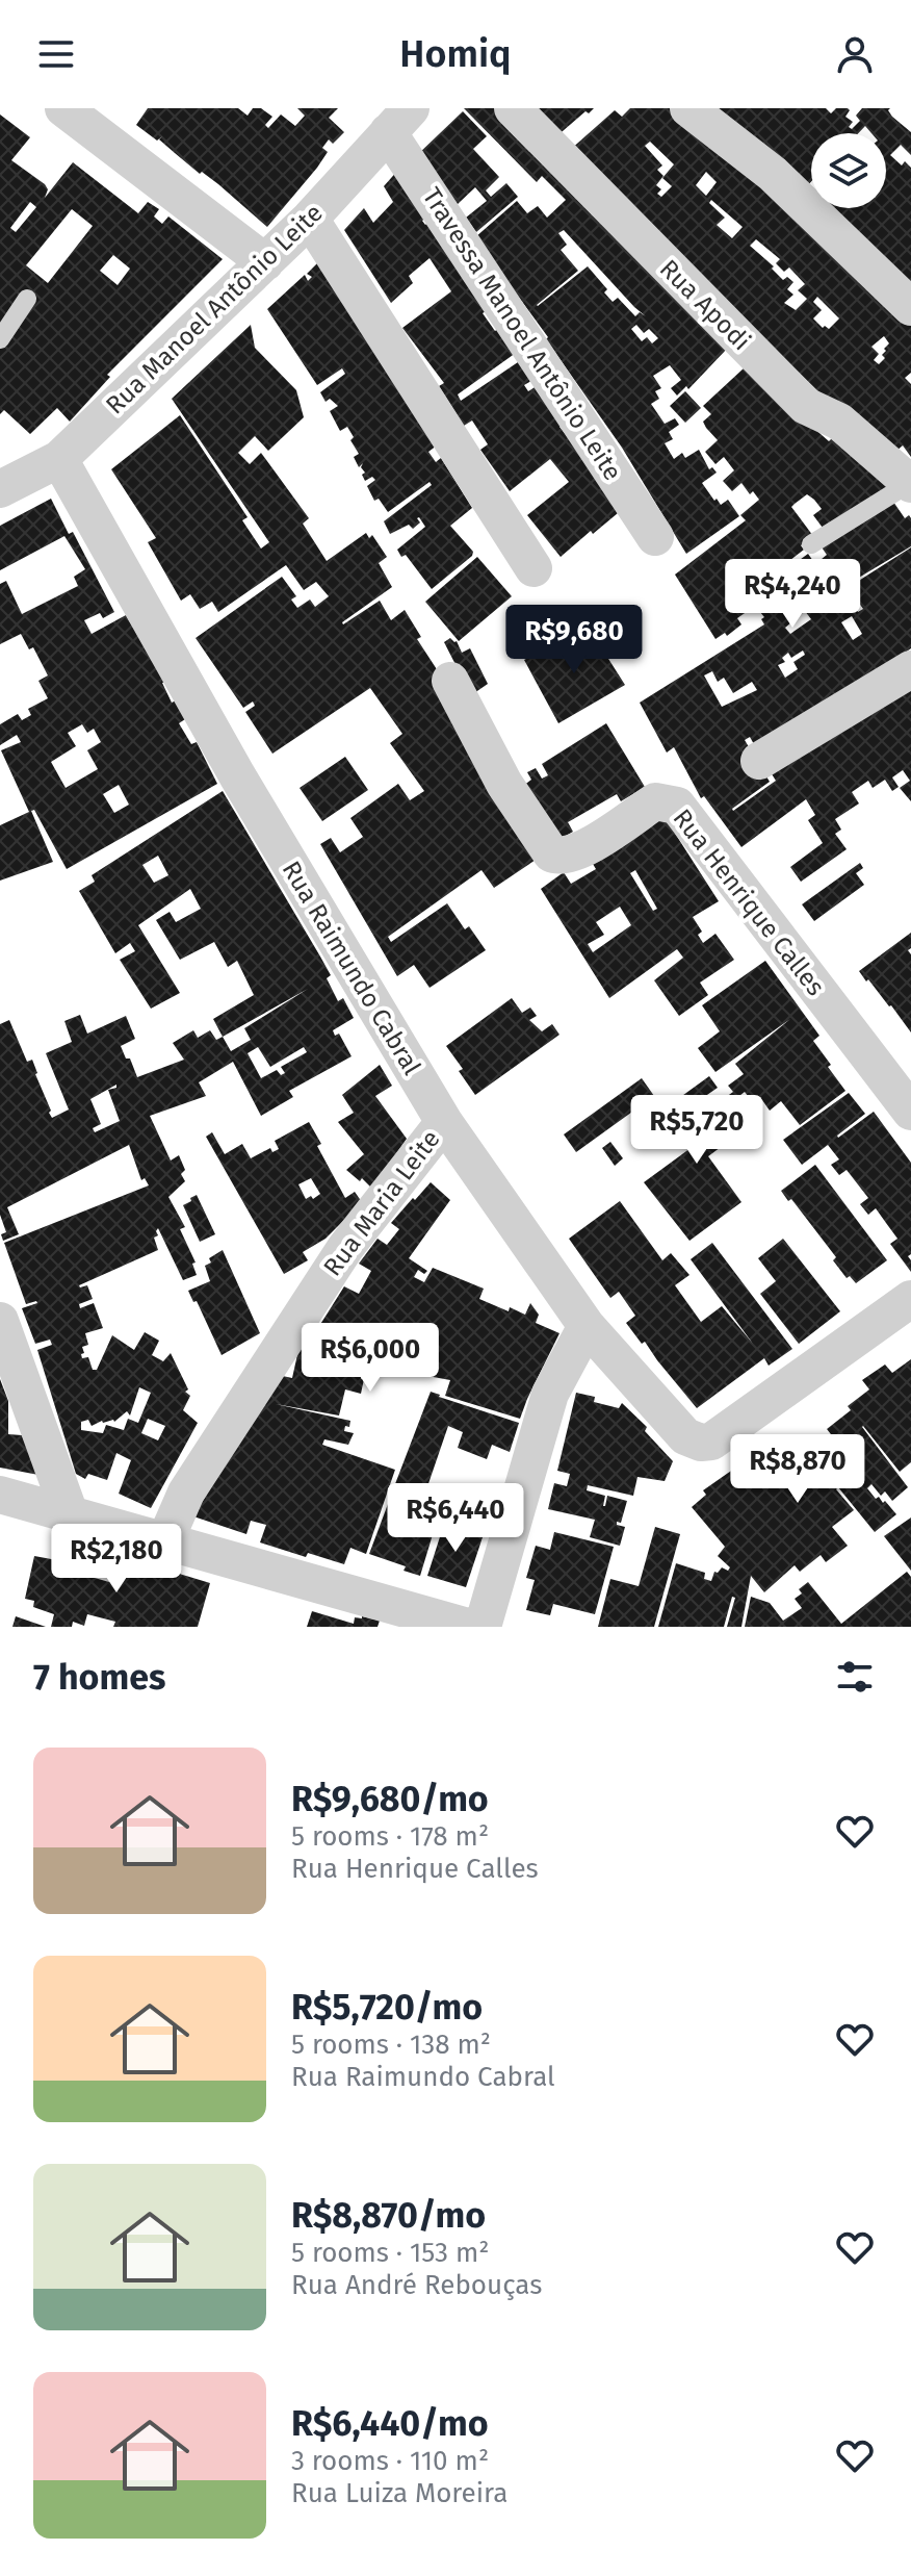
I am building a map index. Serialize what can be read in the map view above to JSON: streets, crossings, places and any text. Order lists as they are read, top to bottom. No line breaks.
{"streets":{"street":["Rua Apodi","Rua Manoel Antônio Leite","Travessa Manoel Antônio Leite","Rua Henrique Calles","Rua Raimundo Cabral","Rua Maria Leite"]},"crossings":[["Rua Manoel Antônio Leite","Travessa Manoel Antônio Leite"],["Rua Manoel Antônio Leite","Rua Raimundo Cabral"],["Rua Raimundo Cabral","Rua Maria Leite"]],"page":{"header":"Homiq","price":["R$4,240","R$9,680","R$5,720","R$6,000","R$8,870","R$6,440","R$2,180"],"heading":"7 homes","list":[{"name":"R$9,680/mo","note":"5 rooms · 178 m² · Rua Henrique Calles"},{"name":"R$5,720/mo","note":"5 rooms · 138 m² · Rua Raimundo Cabral"},{"name":"R$8,870/mo","note":"5 rooms · 153 m² · Rua André Rebouças"},{"name":"R$6,440/mo","note":"3 rooms · 110 m² · Rua Luiza Moreira"}]}}
